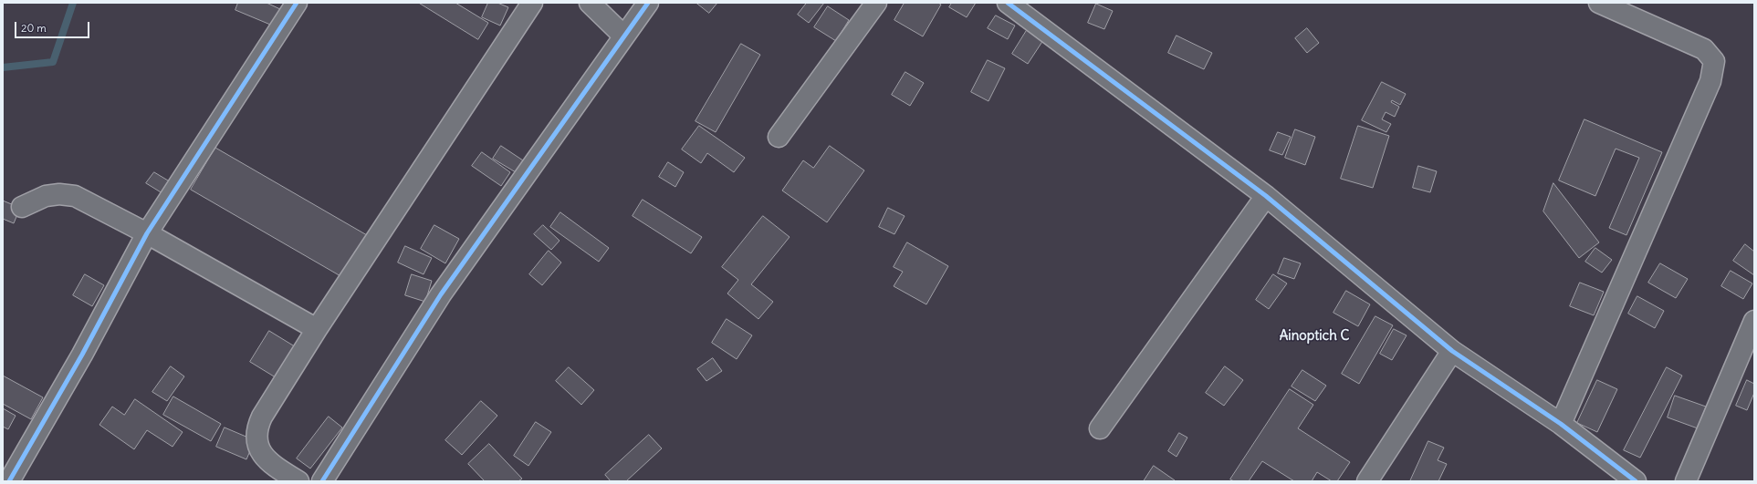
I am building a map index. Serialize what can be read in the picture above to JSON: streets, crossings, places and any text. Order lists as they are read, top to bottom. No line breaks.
{"districts":["Ainoptich C"],"scale_bar":"20 m"}
